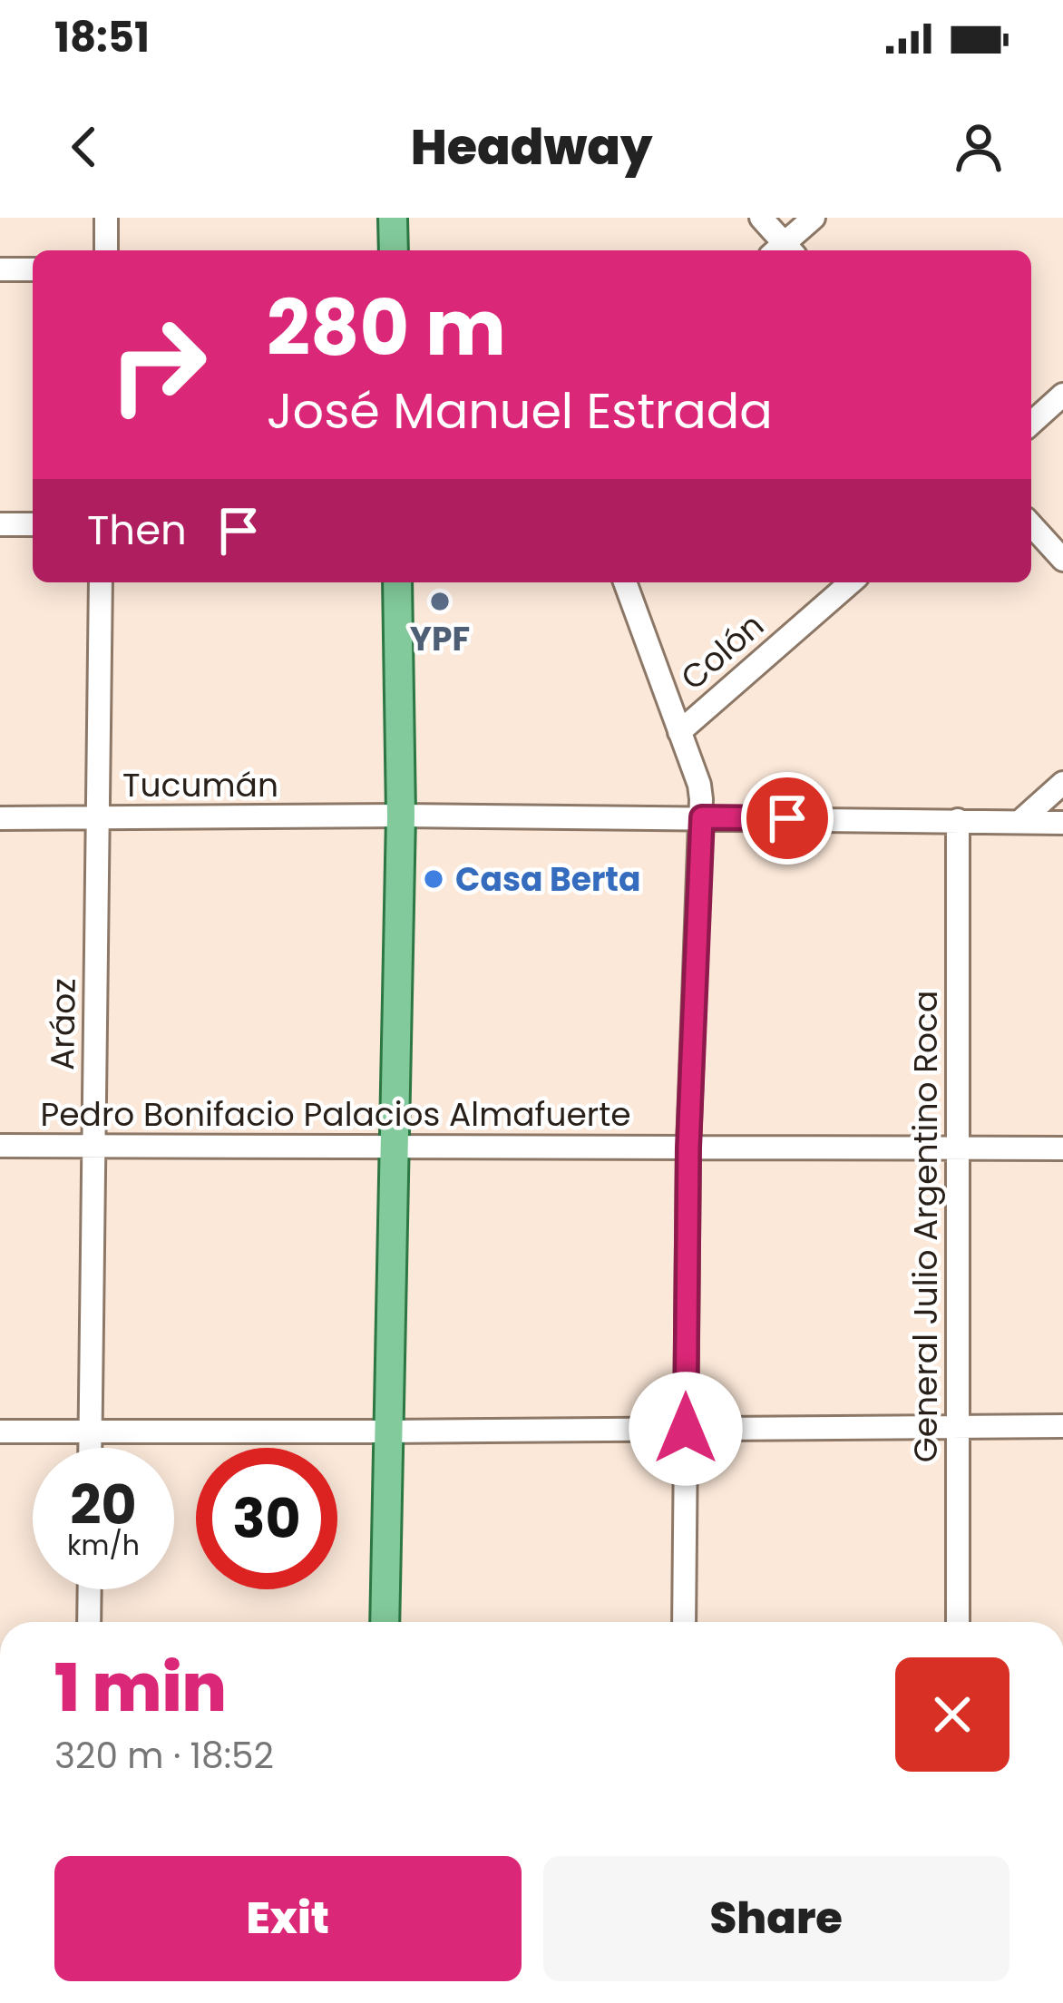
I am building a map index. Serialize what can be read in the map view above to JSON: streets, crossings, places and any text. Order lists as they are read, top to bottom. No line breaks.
{"streets":{"street":["Colón","Tucumán","Aráoz","Pedro Bonifacio Palacios Almafuerte","General Julio Argentino Roca"]},"crossings":[["Tucumán","Aráoz"],["Tucumán","General Julio Argentino Roca"],["Aráoz","Pedro Bonifacio Palacios Almafuerte"],["Pedro Bonifacio Palacios Almafuerte","General Julio Argentino Roca"]],"places":["YPF","Casa Berta"],"page":{"status":"18:51","header":"Headway","turn":["280 m","José Manuel Estrada"],"then":"Then","speed":"20 km/h","limit":"30","heading":["1 min","320 m · 18:52"],"buttons":["Exit","Share"]}}
